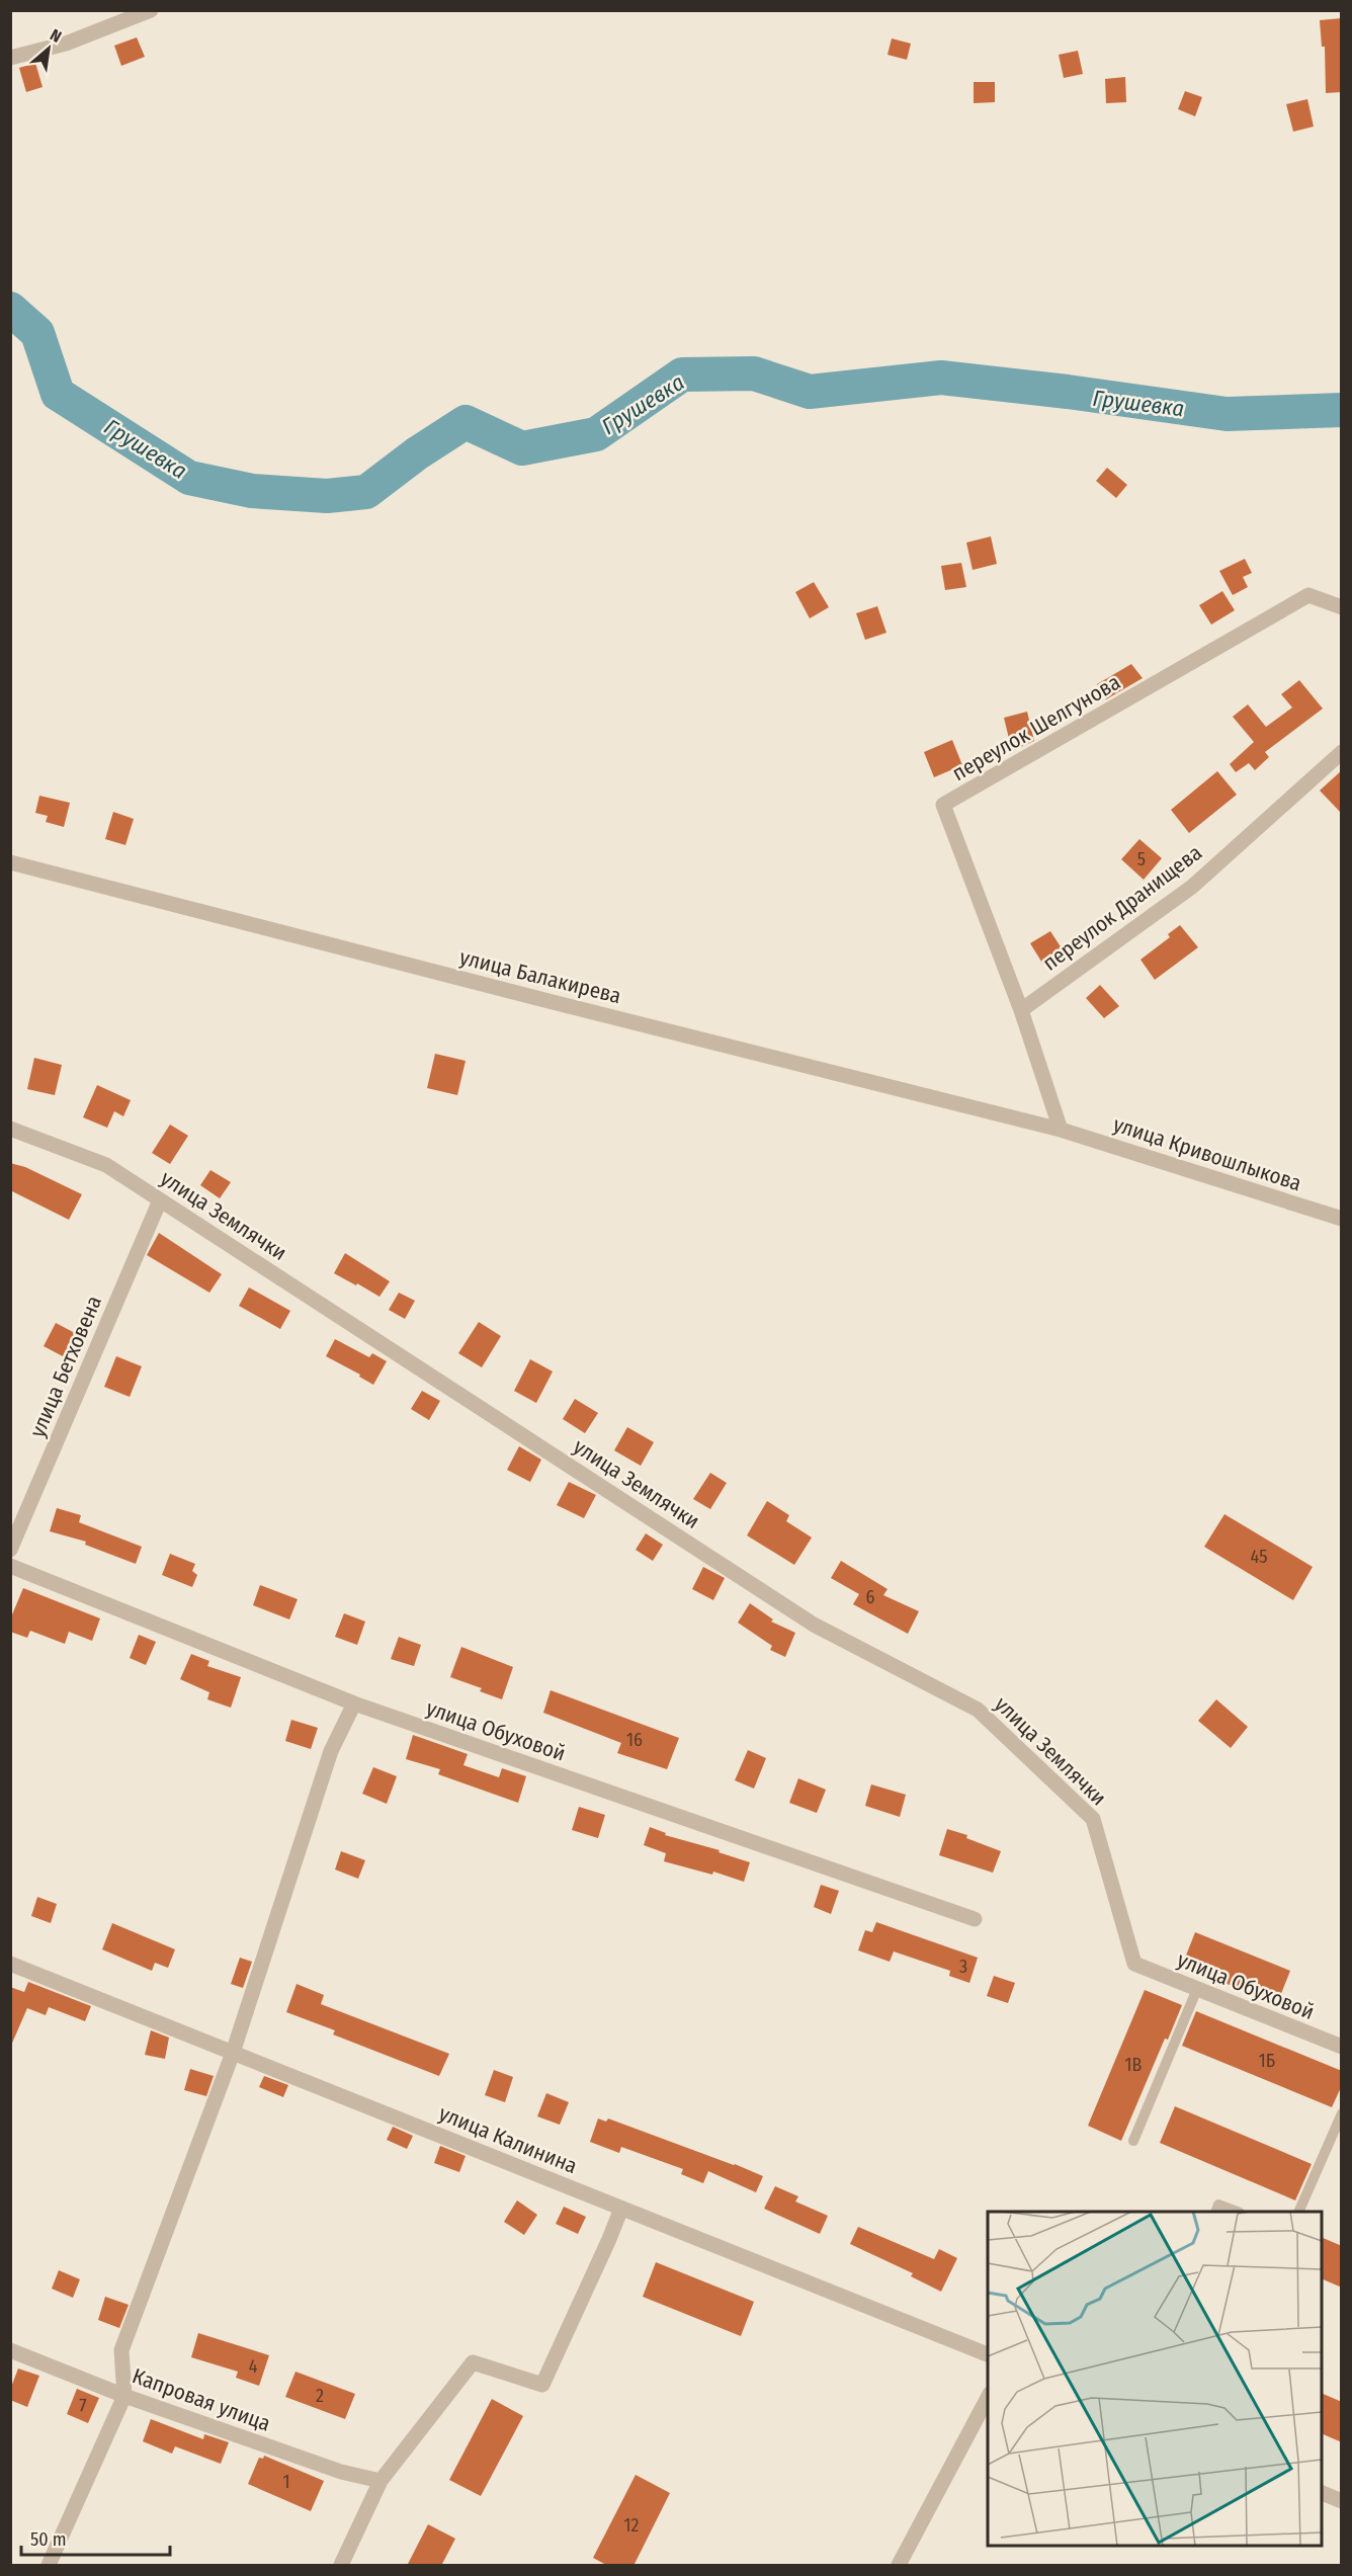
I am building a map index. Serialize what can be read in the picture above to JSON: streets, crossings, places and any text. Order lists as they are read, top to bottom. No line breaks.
{"streets":{"street":["переулок Шелгунова","переулок Дранищева","улица Балакирева","улица Кривошлыкова","улица Землячки","улица Бетховена","улица Обуховой","улица Калинина","Капровая улица"]},"crossings":[["переулок Шелгунова","переулок Дранищева"],["улица Балакирева","улица Кривошлыкова"],["улица Землячки","улица Бетховена"],["улица Землячки","улица Обуховой"]],"water":["Грушевка"],"house_numbers":["5","45","6","16","3","1Б","1В","4","2","7","1","12"],"scale_bar":"50 m","north":"top right"}
